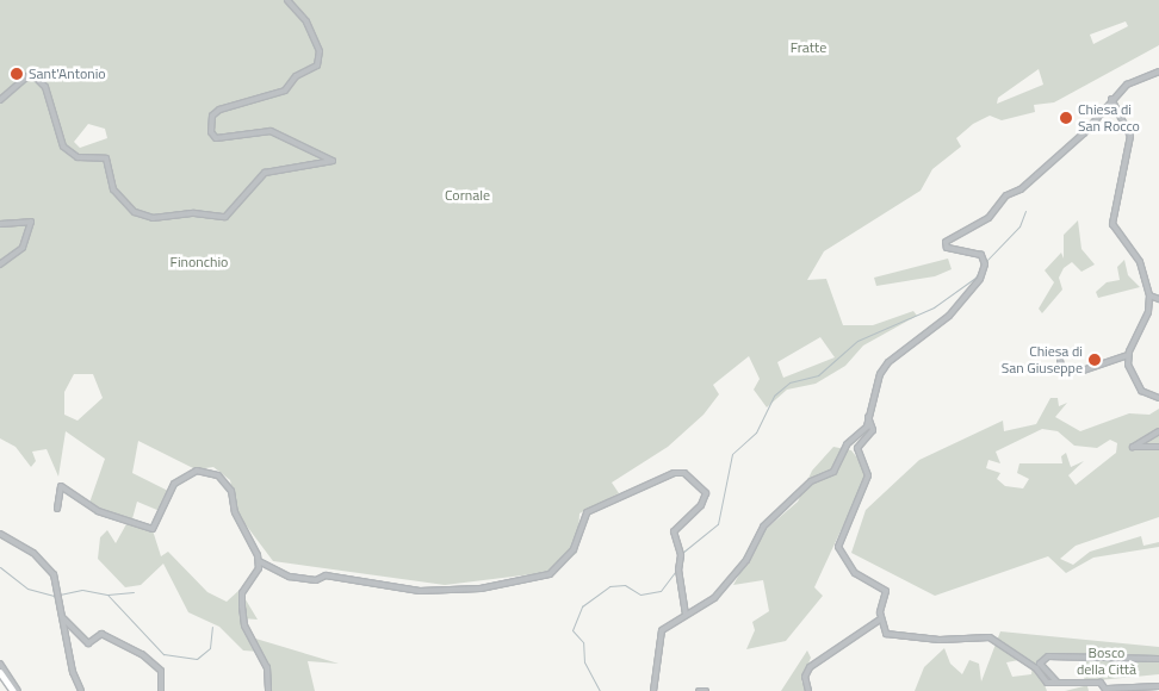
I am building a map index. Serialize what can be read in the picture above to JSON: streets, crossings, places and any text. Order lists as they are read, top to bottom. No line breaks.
{"parks":["Fratte","Cornale","Finonchio","Bosco della Città"],"places":["Sant'Antonio","Chiesa di San Rocco","Chiesa di San Giuseppe"]}
